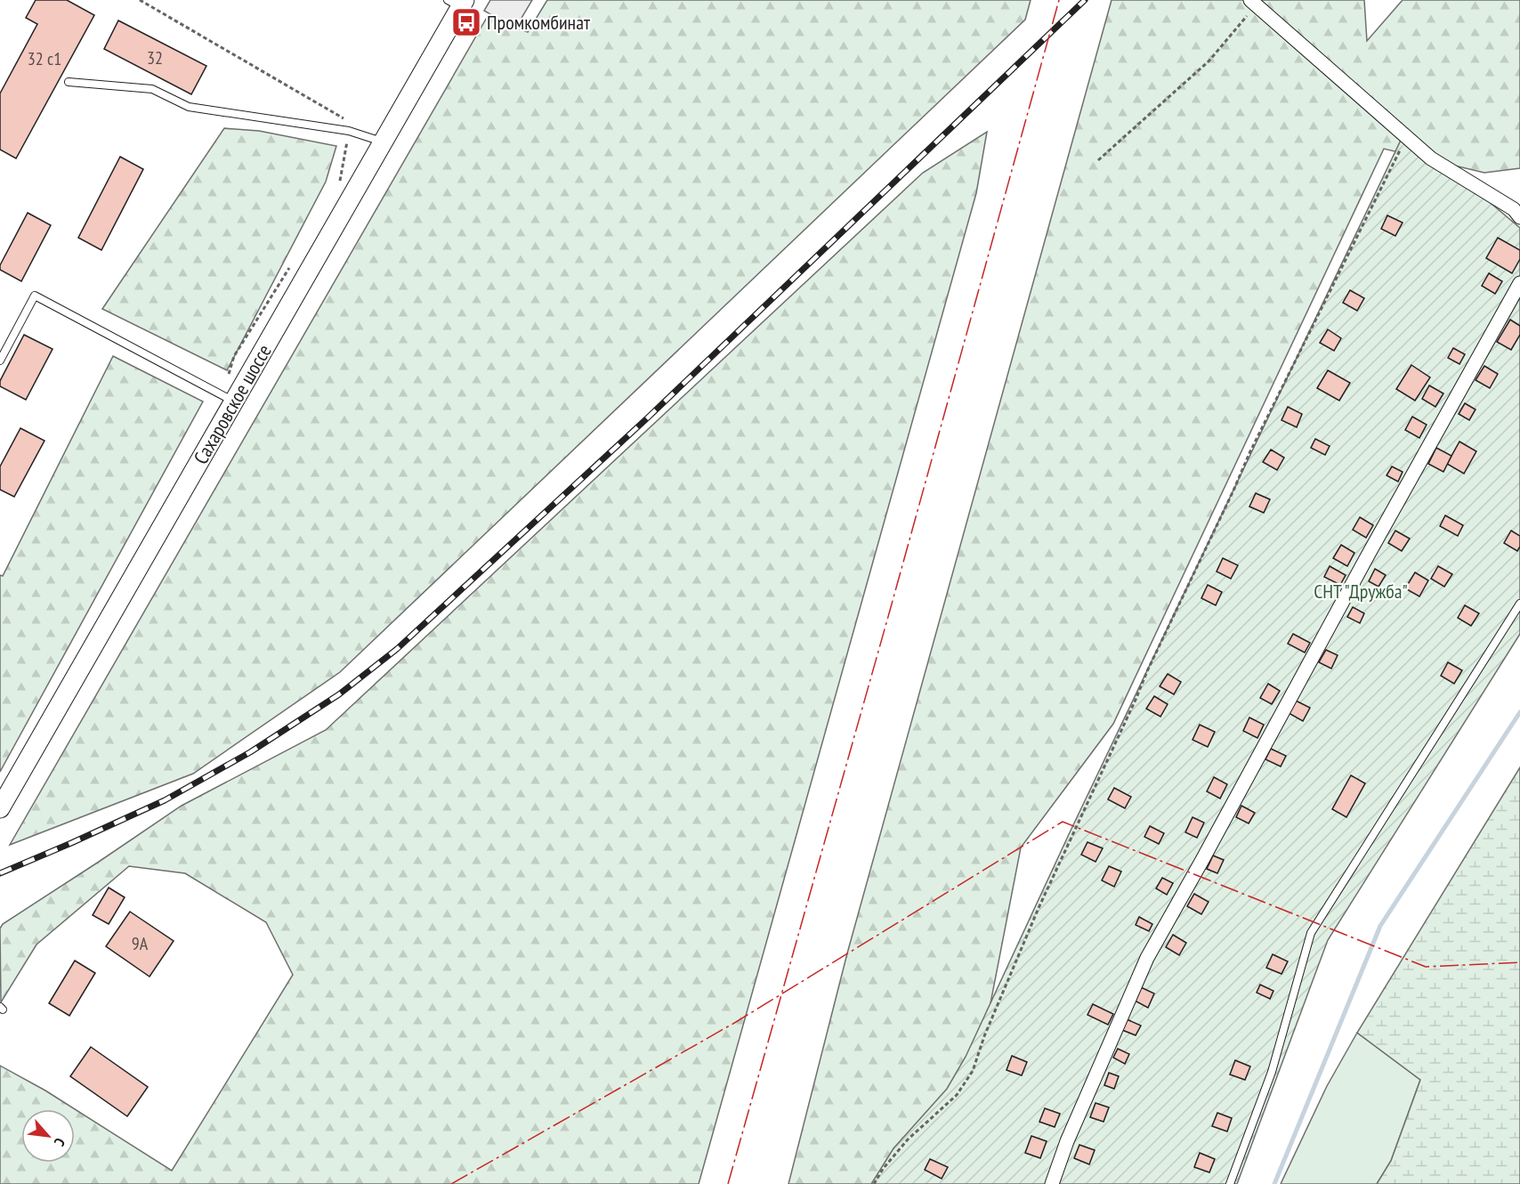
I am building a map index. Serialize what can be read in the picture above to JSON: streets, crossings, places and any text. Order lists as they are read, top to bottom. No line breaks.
{"streets":{"main road":["Сахаровское шоссе"]},"parks":["СНТ \"Дружба\""],"places":{"bus stop":["Промкомбинат"]},"house_numbers":["32","32 с1","9А"],"north":"bottom right"}
